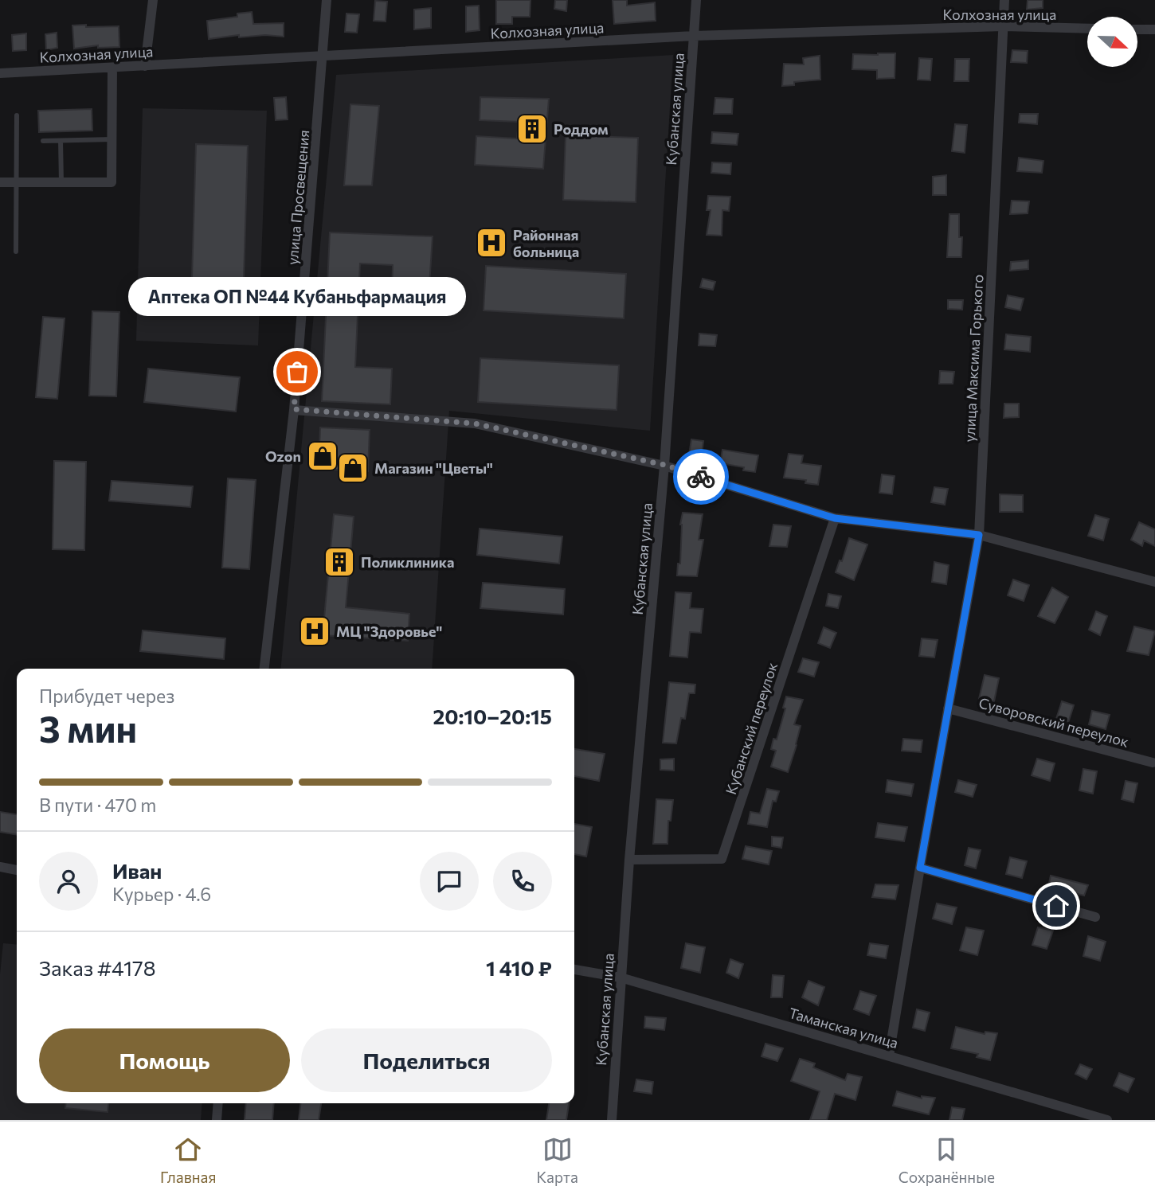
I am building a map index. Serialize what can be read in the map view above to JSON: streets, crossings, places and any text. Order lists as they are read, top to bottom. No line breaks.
{"streets":{"street":["Колхозная улица","Кубанская улица","улица Просвещения","улица Максима Горького","Суворовский переулок","Кубанский переулок","Таманская улица"]},"crossings":[["Колхозная улица","Кубанская улица"],["Колхозная улица","улица Просвещения"],["Колхозная улица","улица Максима Горького"],["Кубанская улица","Кубанский переулок"],["Кубанская улица","Таманская улица"],["улица Максима Горького","Суворовский переулок"],["улица Максима Горького","Таманская улица"]],"places":{"building":["Роддом","Поликлиника"],"hospital":["Районная больница","МЦ \"Здоровье\""],"other":["Аптека ОП №44 Кубаньфармация"],"shop":["Ozon","Магазин \"Цветы\""]},"north":"right","page":{"bubble":"Аптека ОП №44 Кубаньфармация","heading":["3 мин","Прибудет через","20:10–20:15"],"panel":["Иван","Курьер · 4.6","Заказ #4178","1 410 ₽"],"bar":"В пути · 470 m","buttons":["Помощь","Поделиться"],"tabs":["Главная","Карта","Сохранённые"]}}
